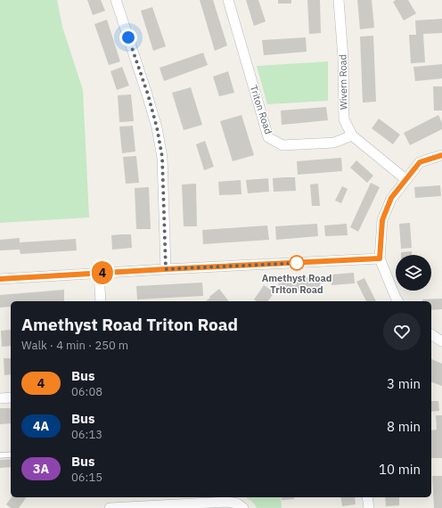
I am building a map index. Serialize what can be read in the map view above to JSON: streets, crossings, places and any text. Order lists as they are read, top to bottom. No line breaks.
{"streets":{"street":["Wivern Road","Triton Road"]},"crossings":[["Wivern Road","Triton Road"]],"places":["Amethyst Road Triton Road"],"lines":["bus line 4"],"page":{"on_map":"4","heading":["Amethyst Road Triton Road","Walk · 4 min · 250 m"],"list":[{"mark":"4","name":"Bus","note":"06:08","value":"3 min"},{"mark":"4A","name":"Bus","note":"06:13","value":"8 min"},{"mark":"3A","name":"Bus","note":"06:15","value":"10 min"}]}}
